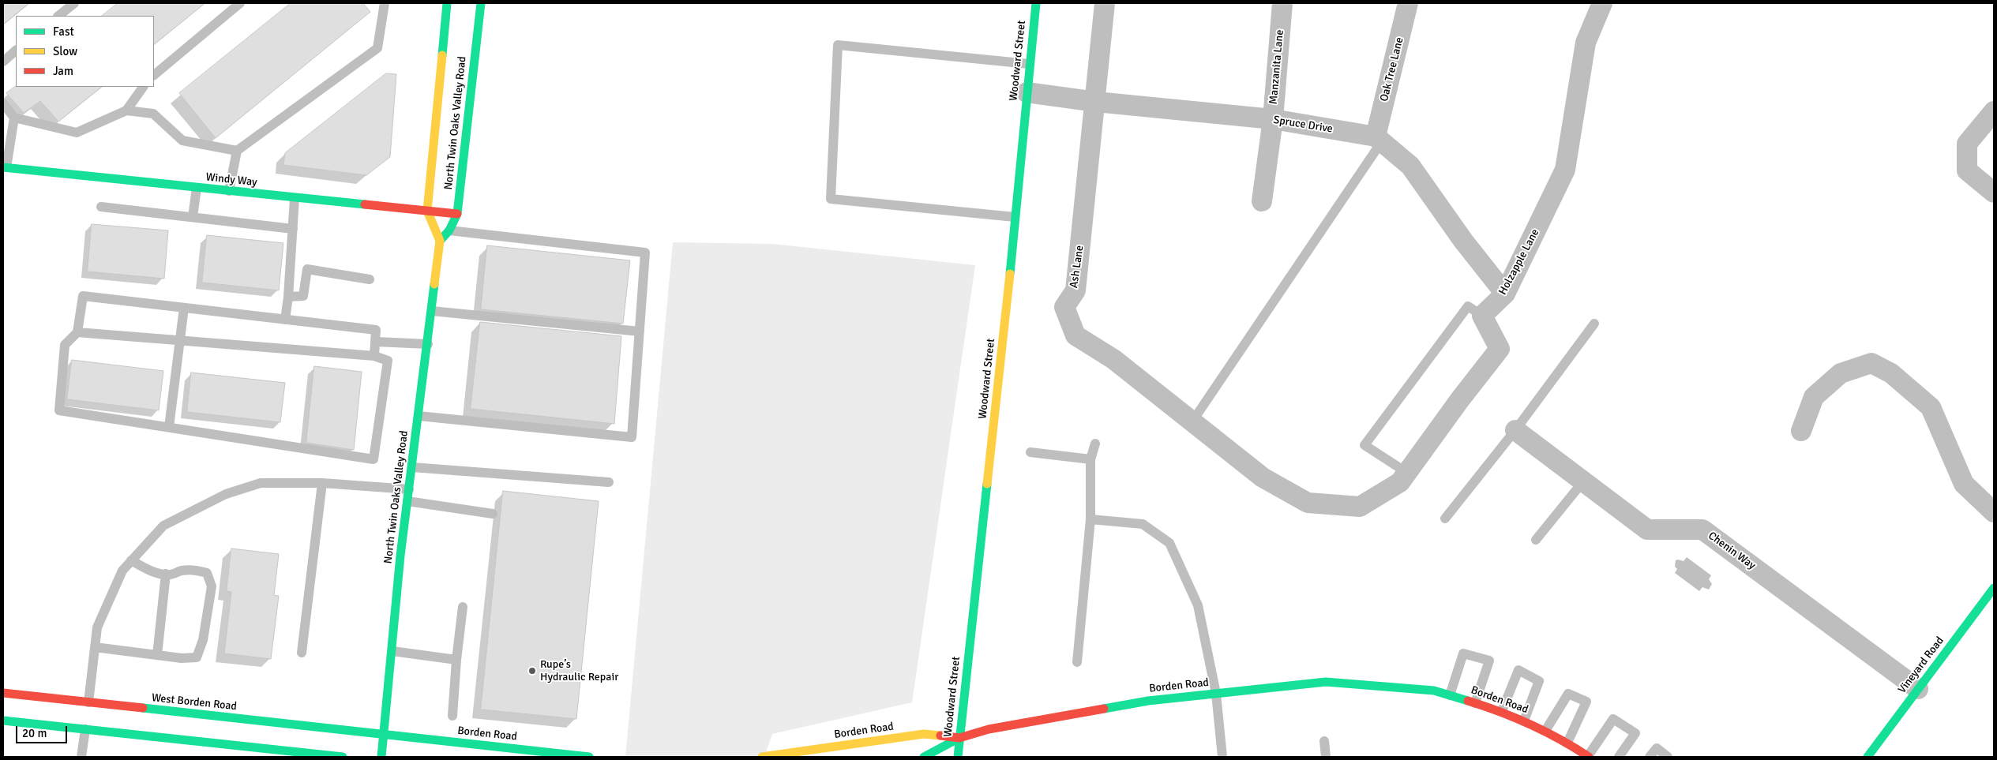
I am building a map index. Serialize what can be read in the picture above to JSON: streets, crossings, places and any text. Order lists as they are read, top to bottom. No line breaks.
{"streets":{"main road":["Woodward Street","North Twin Oaks Valley Road","Windy Way","Vineyard Road","Borden Road","West Borden Road"],"street":["Manzanita Lane","Oak Tree Lane","Spruce Drive","Holzapple Lane","Ash Lane","Chenin Way"]},"crossings":[["Woodward Street","Spruce Drive"],["Woodward Street","Borden Road"],["Manzanita Lane","Spruce Drive"],["Oak Tree Lane","Spruce Drive"],["North Twin Oaks Valley Road","Windy Way"],["North Twin Oaks Valley Road","Borden Road"],["North Twin Oaks Valley Road","West Borden Road"],["Spruce Drive","Ash Lane"],["Chenin Way","Vineyard Road"],["Borden Road","West Borden Road"]],"places":["Rupe’s Hydraulic Repair"],"legend":["Fast","Slow","Jam"],"scale_bar":"20 m"}
